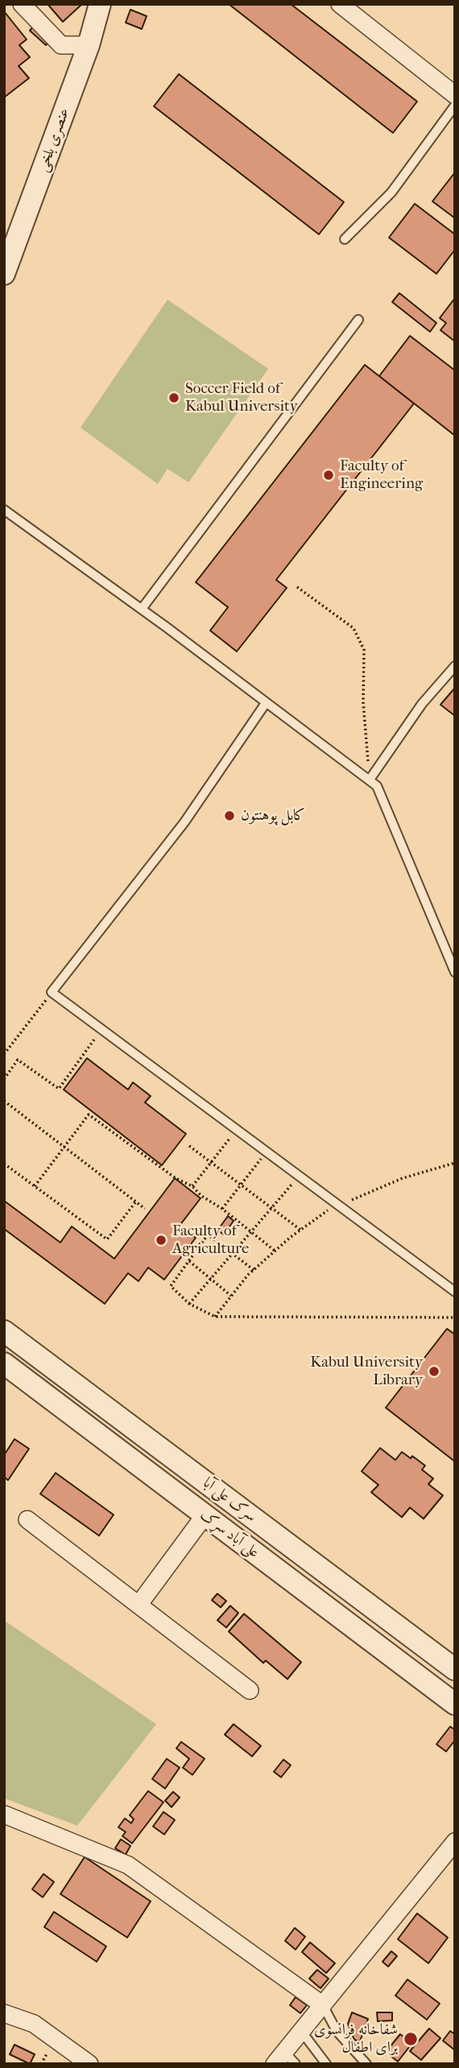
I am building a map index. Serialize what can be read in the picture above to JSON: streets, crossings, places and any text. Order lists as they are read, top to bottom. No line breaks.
{"streets":{"street":["عنصری بلخی","سرک علی آبا","علی آباد سړک"]},"places":["Soccer Field of Kabul University","Faculty of Engineering","کابل پوهنتون","Faculty of Agriculture","Kabul University Library","شفاخانه فرانسوی برای اطفال"]}
